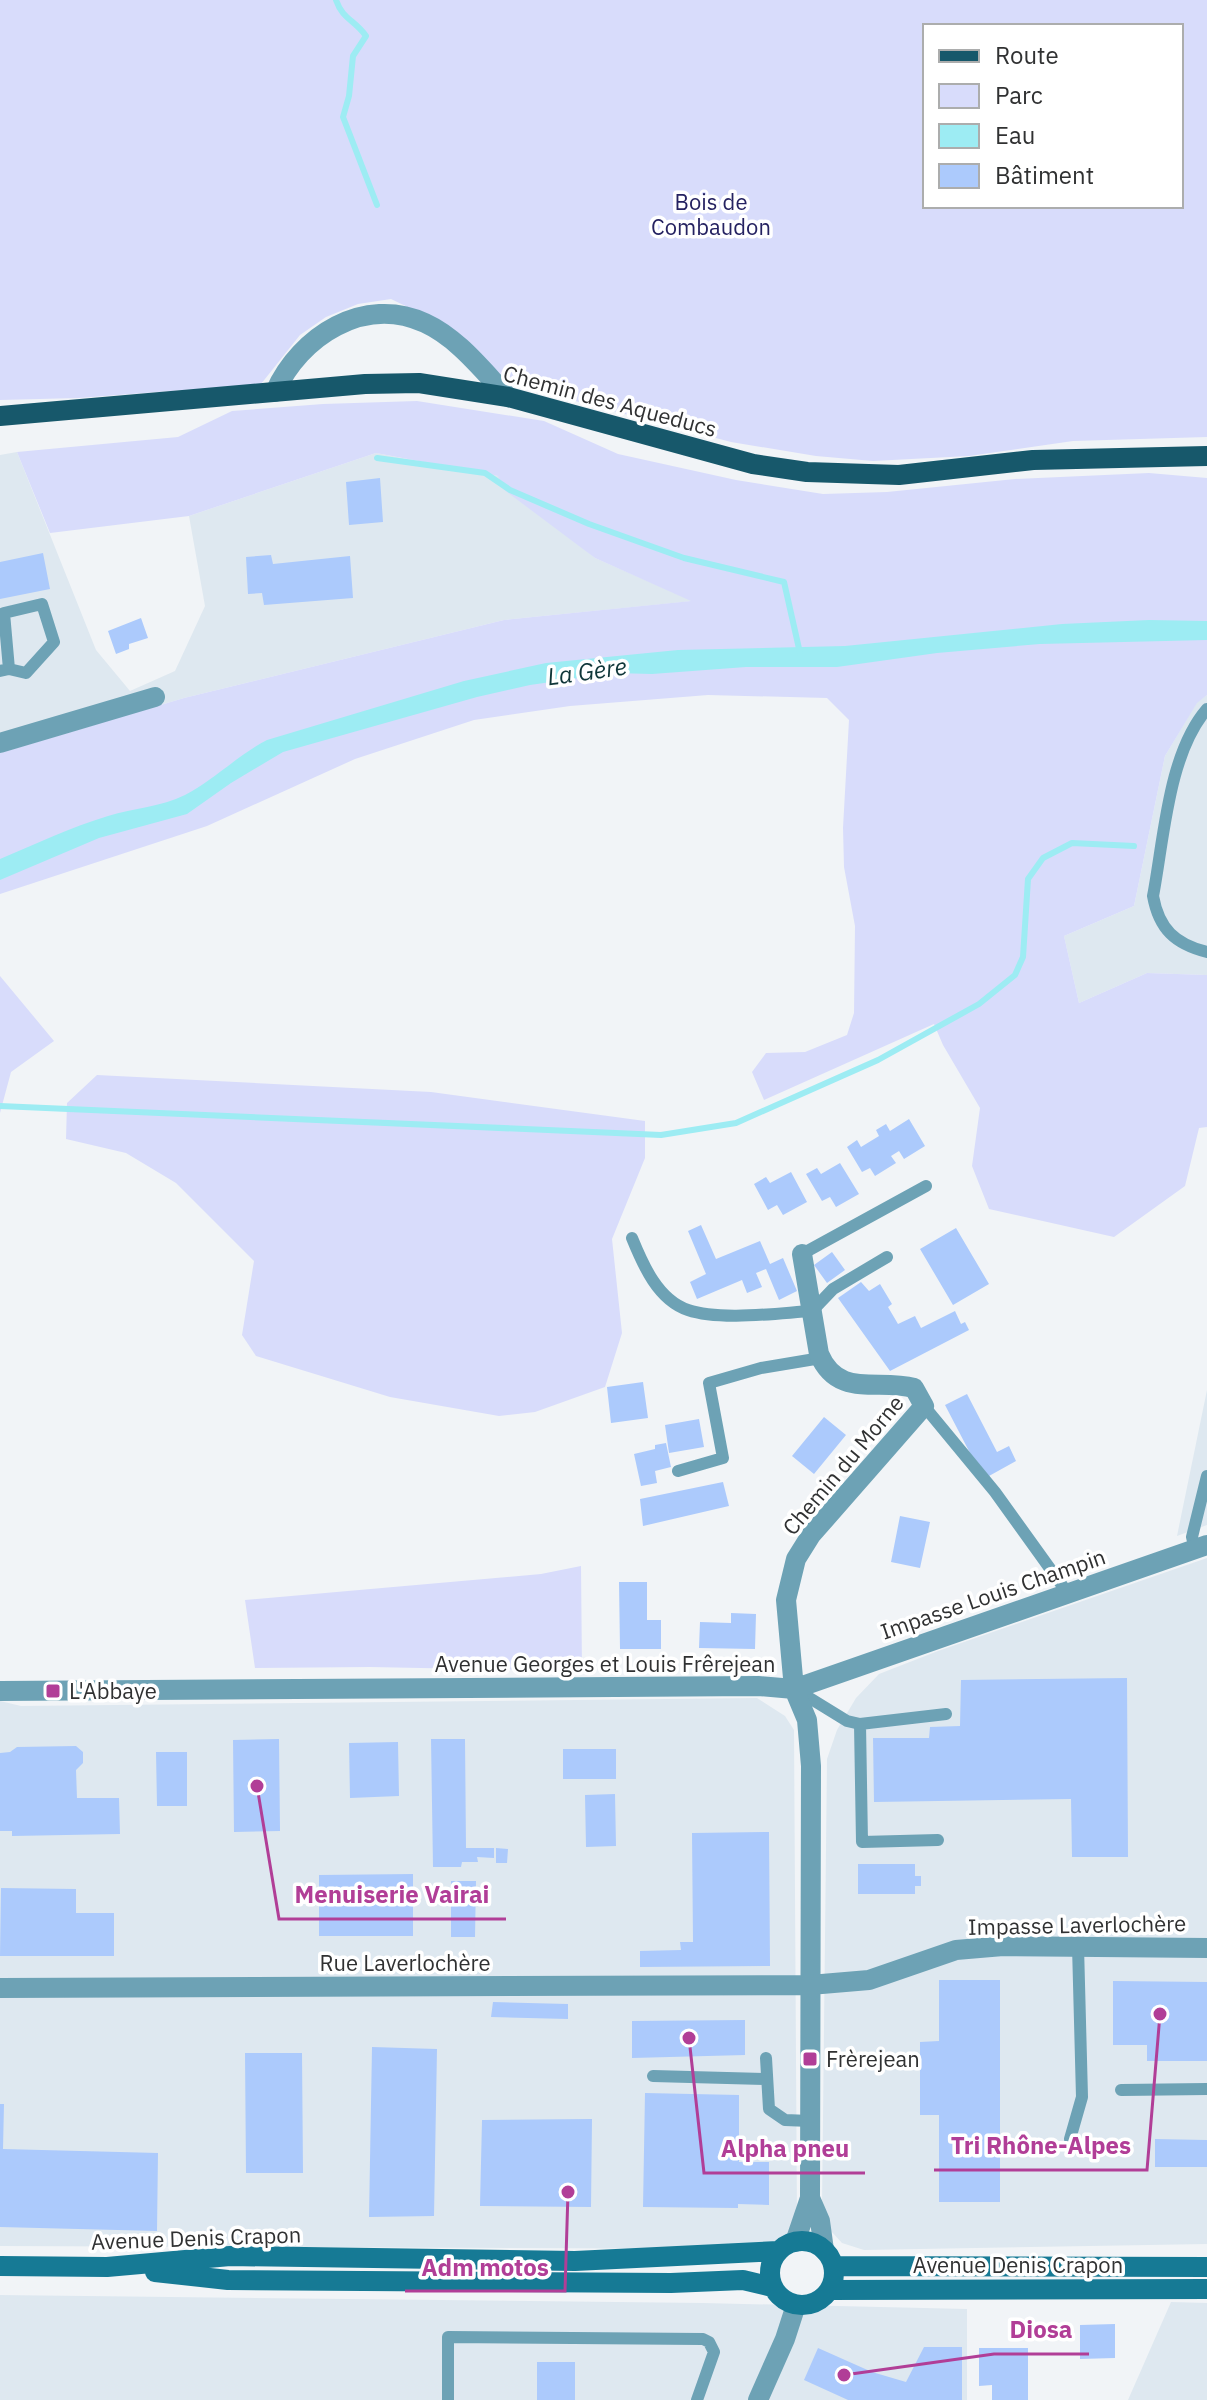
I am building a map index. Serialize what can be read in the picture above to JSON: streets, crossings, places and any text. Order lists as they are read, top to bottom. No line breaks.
{"streets":{"main road":["Chemin des Aqueducs","Avenue Denis Crapon"],"street":["Chemin du Morne","Impasse Louis Champin","Avenue Georges et Louis Frêrejean","Impasse Laverlochère","Rue Laverlochère"]},"crossings":[["Chemin du Morne","Impasse Louis Champin"],["Chemin du Morne","Avenue Georges et Louis Frêrejean"],["Impasse Louis Champin","Avenue Georges et Louis Frêrejean"],["Avenue Georges et Louis Frêrejean","Impasse Laverlochère"],["Avenue Georges et Louis Frêrejean","Rue Laverlochère"],["Avenue Georges et Louis Frêrejean","Avenue Denis Crapon"],["Impasse Laverlochère","Rue Laverlochère"]],"water":["La Gère"],"parks":["Bois de Combaudon"],"places":{"transit":["L'Abbaye","Frèrejean"],"other":["Menuiserie Vairai","Tri Rhône-Alpes","Alpha pneu","Adm motos","Diosa"]},"legend":["Route","Parc","Eau","Bâtiment"]}
